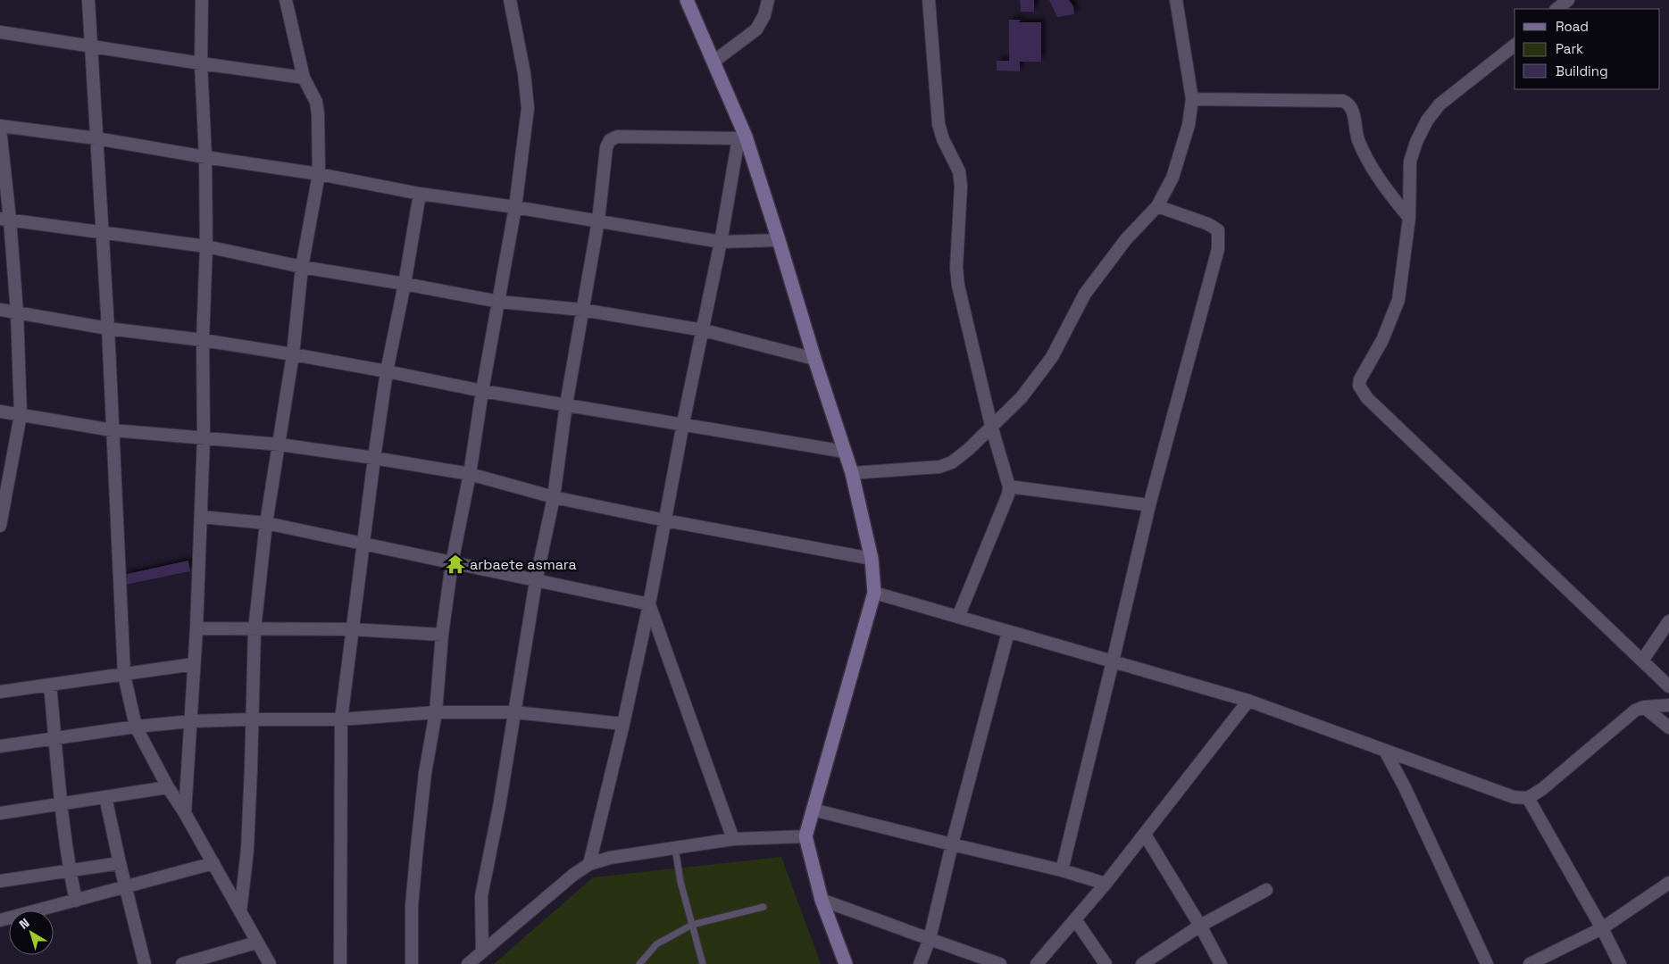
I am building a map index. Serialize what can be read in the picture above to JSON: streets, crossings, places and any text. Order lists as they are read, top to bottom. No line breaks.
{"places":{"temple":["arbaete asmara"]},"legend":["Road","Park","Building"],"north":"top left"}
